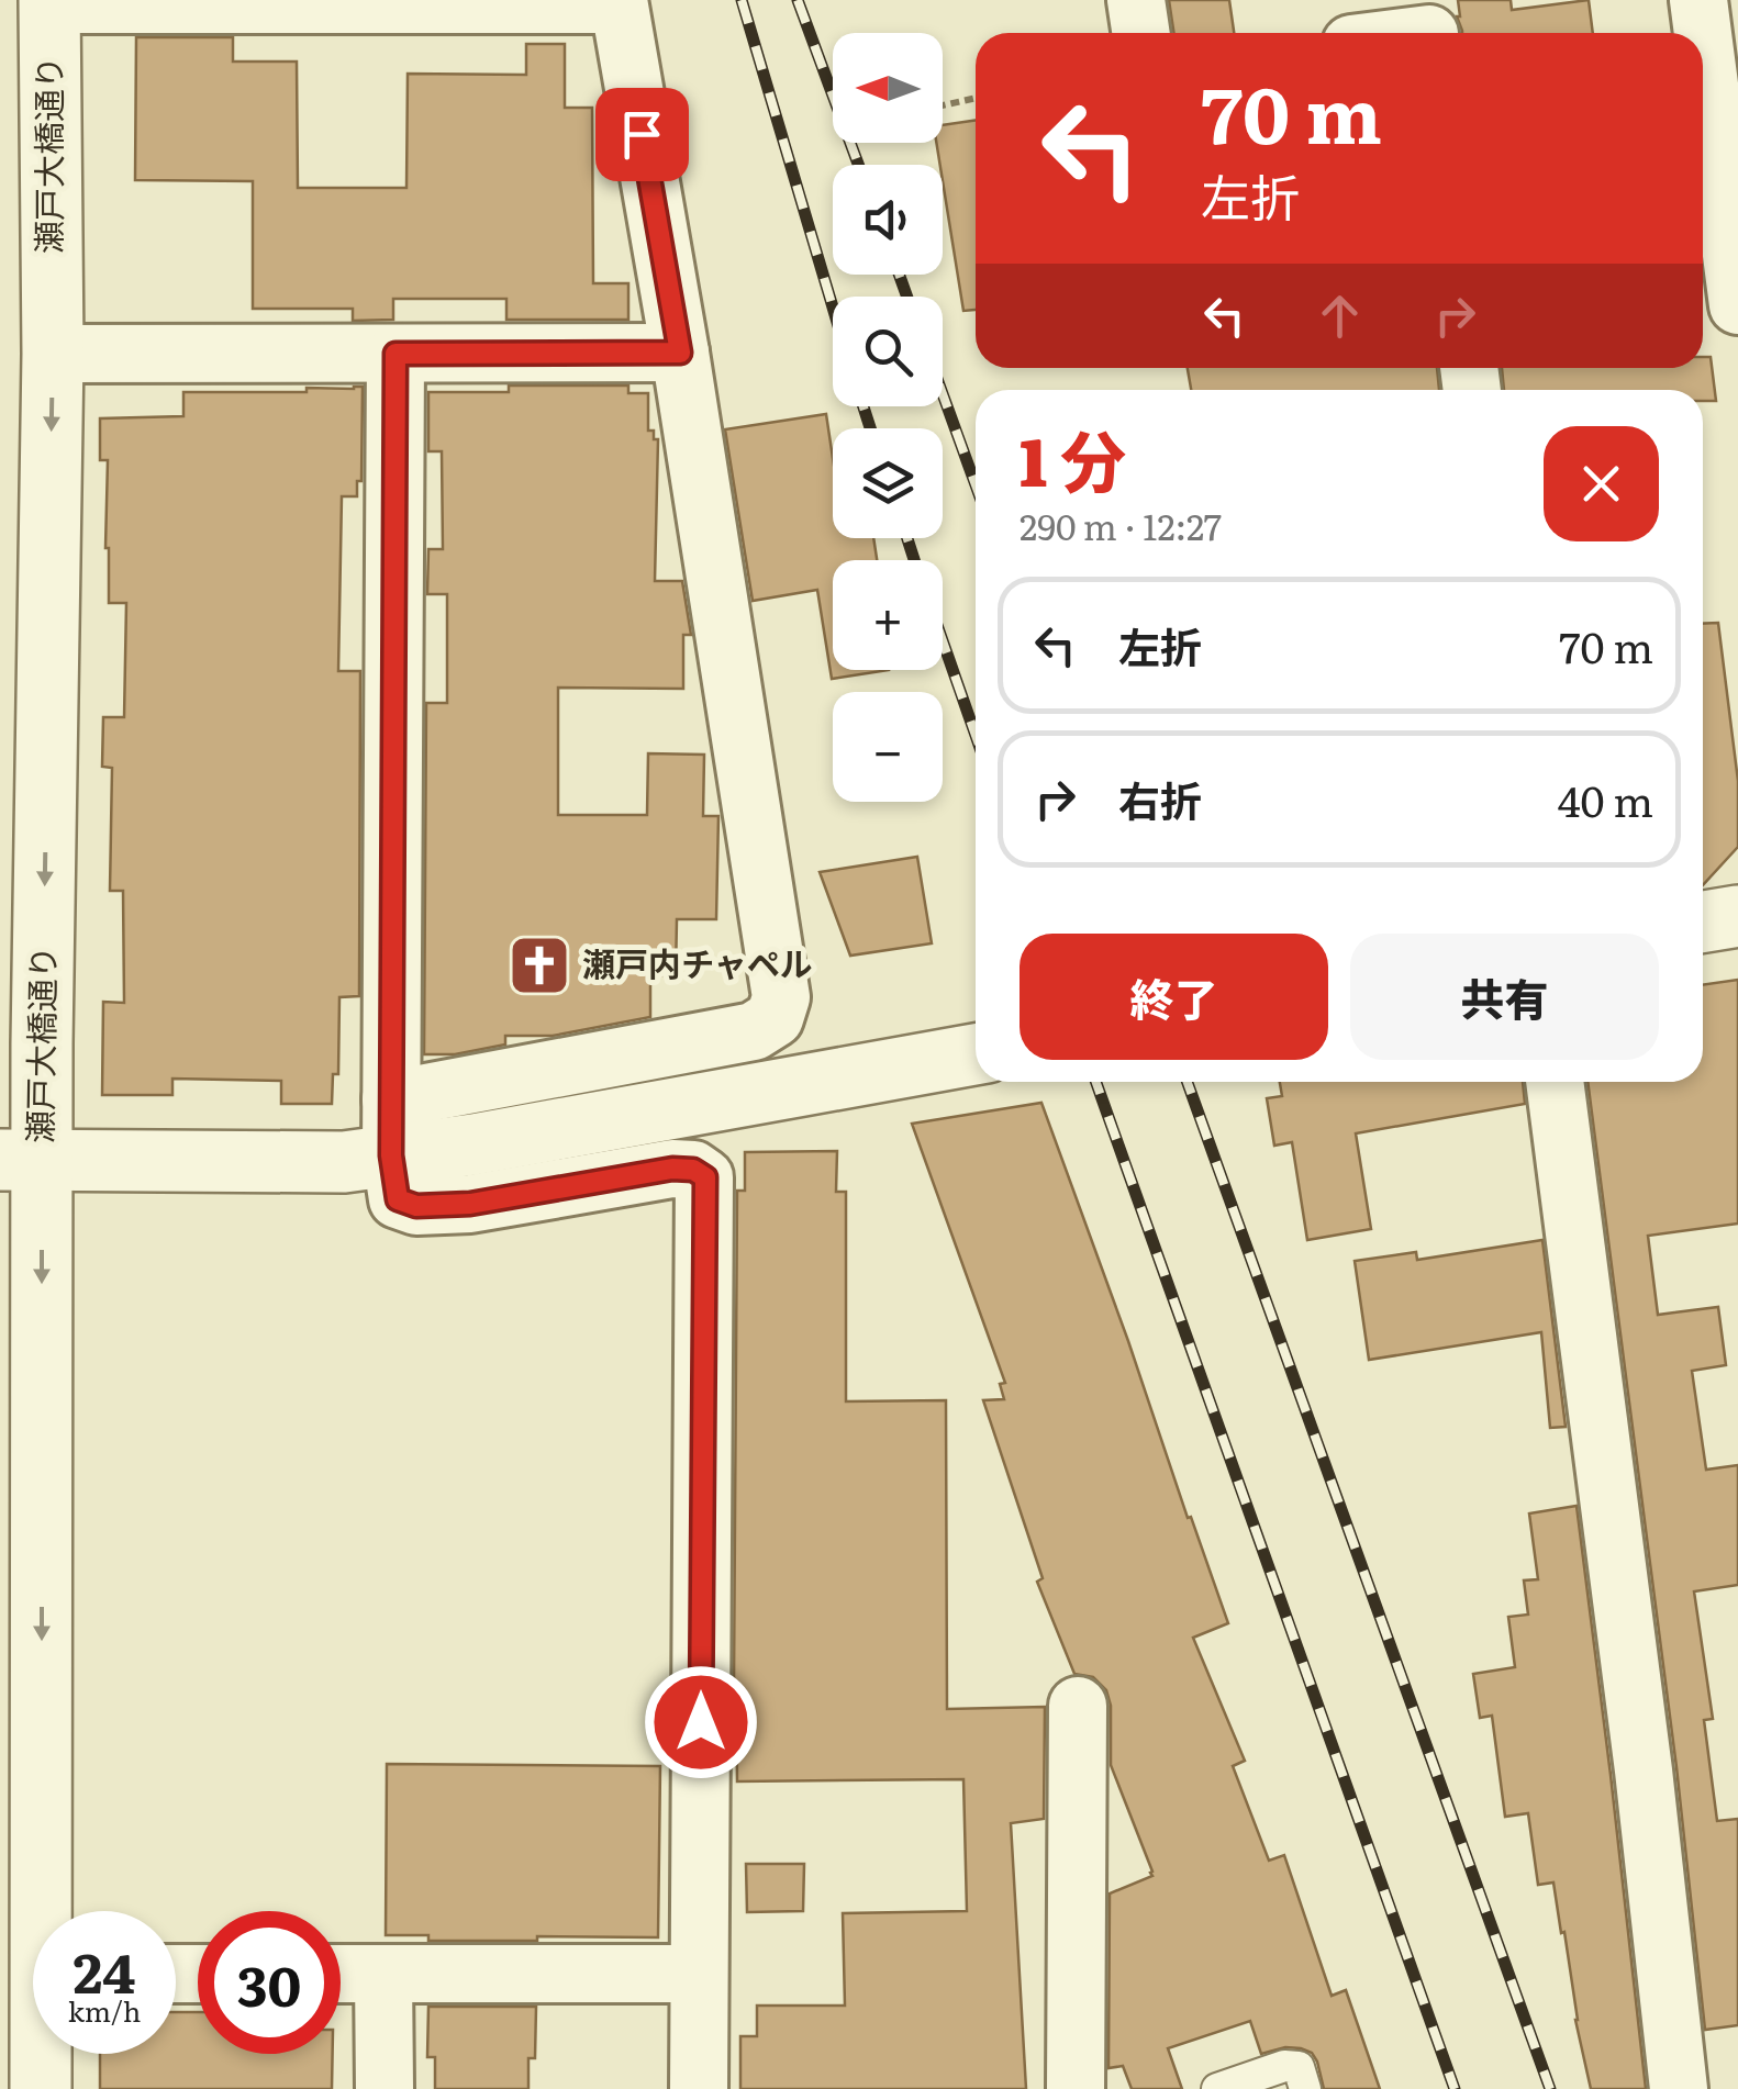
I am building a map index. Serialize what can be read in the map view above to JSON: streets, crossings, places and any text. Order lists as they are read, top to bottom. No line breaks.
{"streets":{"street":["瀬戸大橋通り"]},"places":{"church":["瀬戸内チャペル"]},"north":"left","page":{"map_buttons":["+","−"],"turn":["70 m","左折"],"heading":["1 分","290 m · 12:27"],"list":[{"name":"左折","value":"70 m"},{"name":"右折","value":"40 m"}],"buttons":["終了","共有"],"speed":"24 km/h","limit":"30"}}
